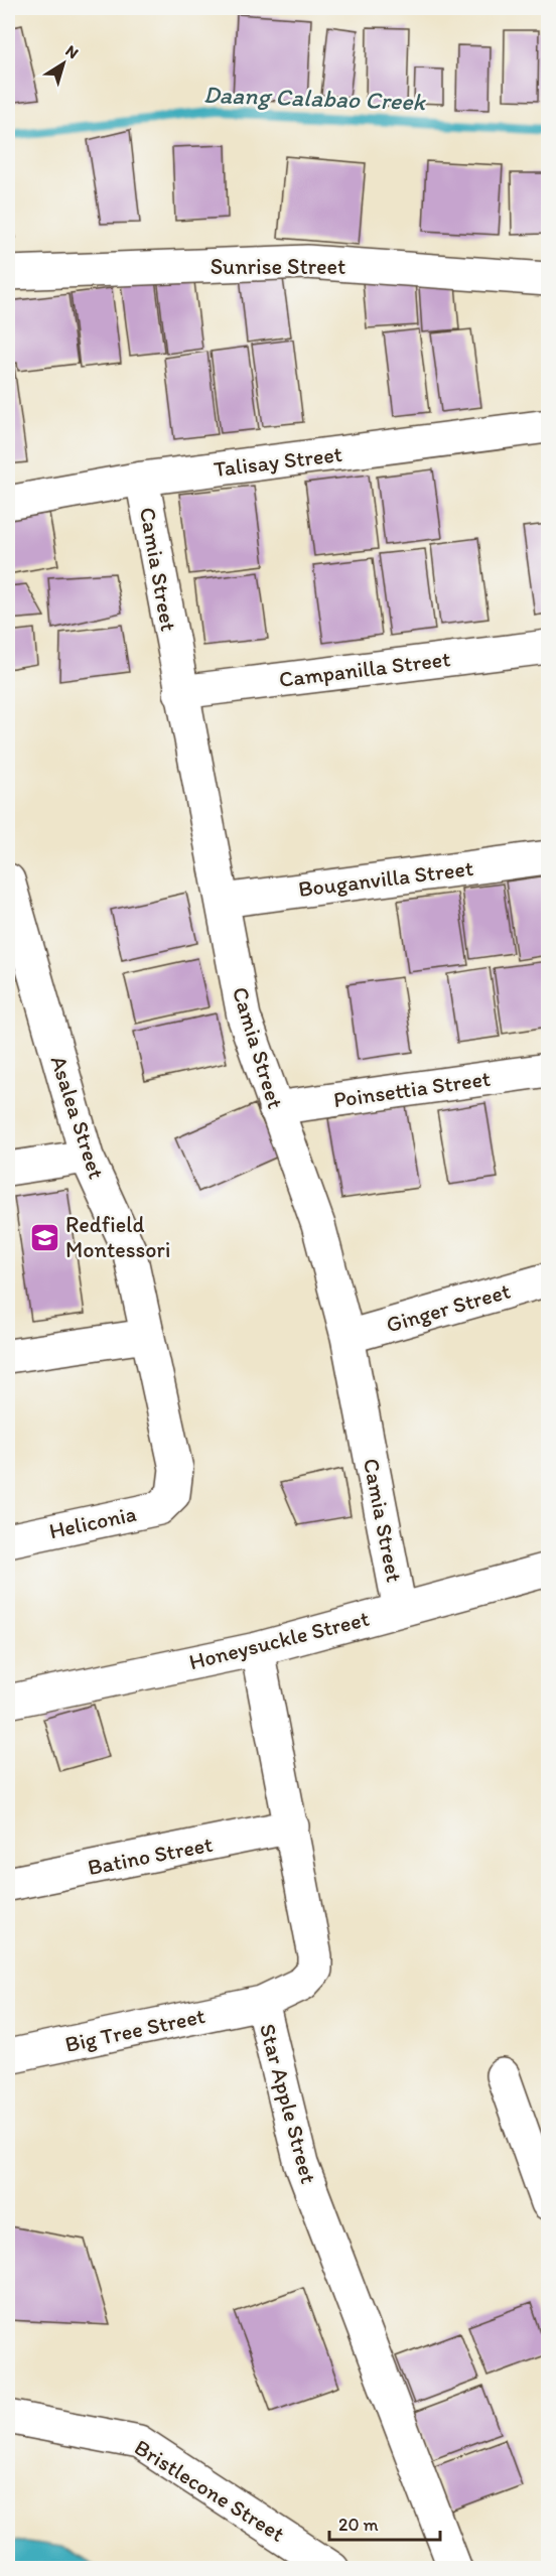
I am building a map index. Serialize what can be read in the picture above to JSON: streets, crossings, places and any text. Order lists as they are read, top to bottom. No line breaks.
{"streets":{"street":["Sunrise Street","Talisay Street","Camia Street","Campanilla Street","Bouganvilla Street","Poinsettia Street","Asalea Street","Ginger Street","Heliconia","Honeysuckle Street","Batino Street","Big Tree Street","Star Apple Street","Bristlecone Street"]},"crossings":[["Talisay Street","Camia Street"],["Camia Street","Campanilla Street"],["Camia Street","Bouganvilla Street"],["Camia Street","Poinsettia Street"],["Camia Street","Ginger Street"],["Camia Street","Honeysuckle Street"],["Asalea Street","Heliconia"],["Honeysuckle Street","Star Apple Street"],["Batino Street","Star Apple Street"],["Big Tree Street","Star Apple Street"]],"water":["Daang Calabao Creek"],"places":{"school or university":["Redfield Montessori"]},"scale_bar":"20 m","north":"top right"}
